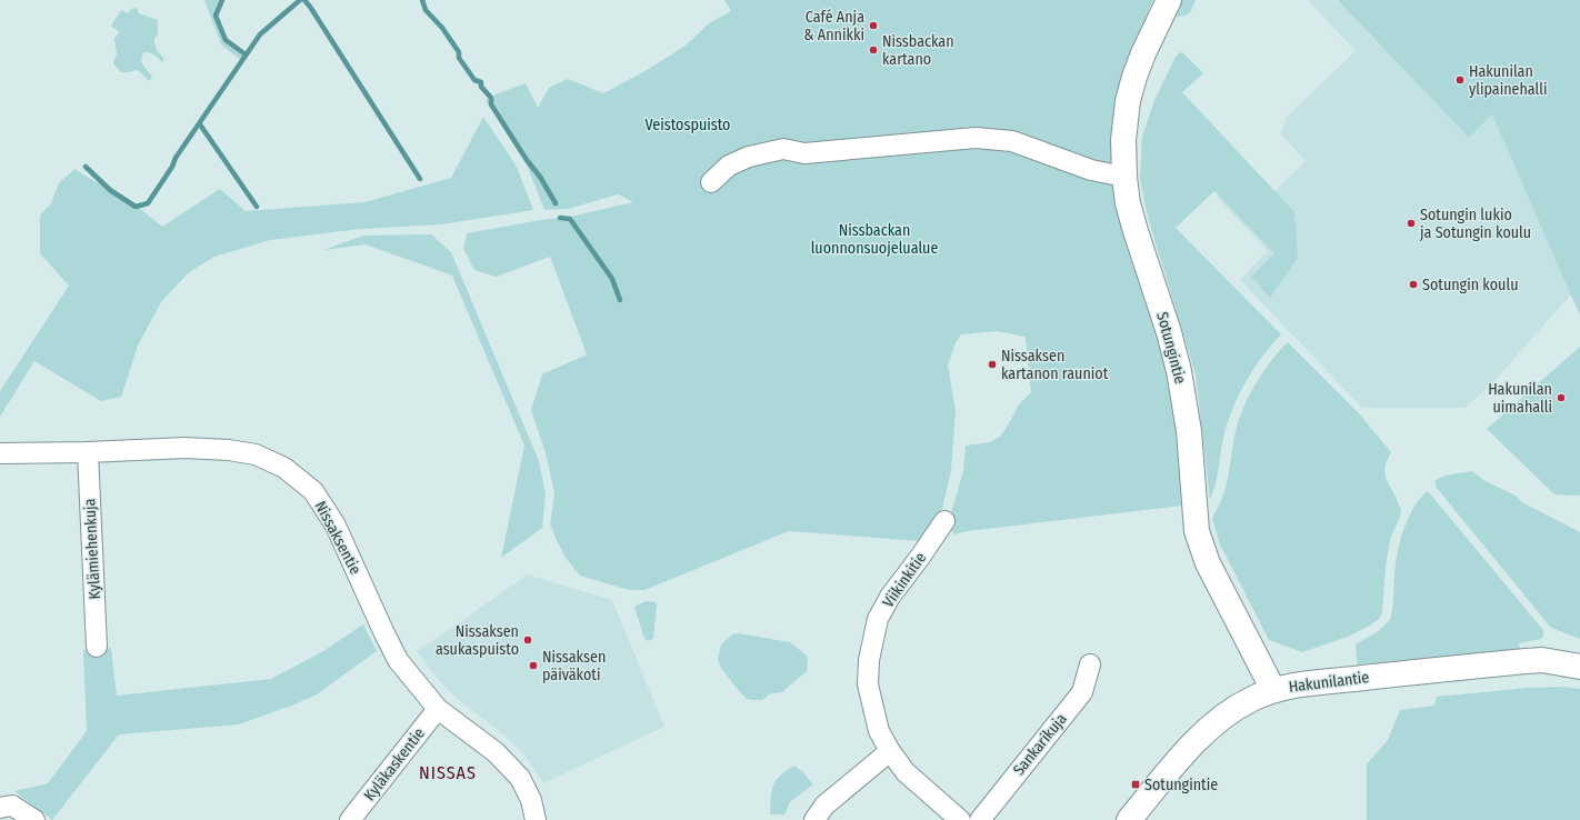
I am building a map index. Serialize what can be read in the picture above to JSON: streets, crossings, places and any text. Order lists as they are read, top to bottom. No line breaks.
{"streets":{"street":["Sotungintie","Nissaksentie","Kylämiehenkuja","Viikinkitie","Hakunilantie","Sankarikuja","Kyläkaskentie"]},"crossings":[["Sotungintie","Hakunilantie"],["Nissaksentie","Kylämiehenkuja"],["Nissaksentie","Kyläkaskentie"]],"districts":["NISSAS"],"parks":["Veistospuisto","Nissbackan luonnonsuojelualue"],"places":{"other":["Café Anja & Annikki","Nissbackan kartano","Hakunilan ylipainehalli","Sotungin lukio ja Sotungin koulu","Sotungin koulu","Nissaksen kartanon rauniot","Hakunilan uimahalli","Nissaksen asukaspuisto","Nissaksen päiväkoti"],"transit":["Sotungintie"]}}
